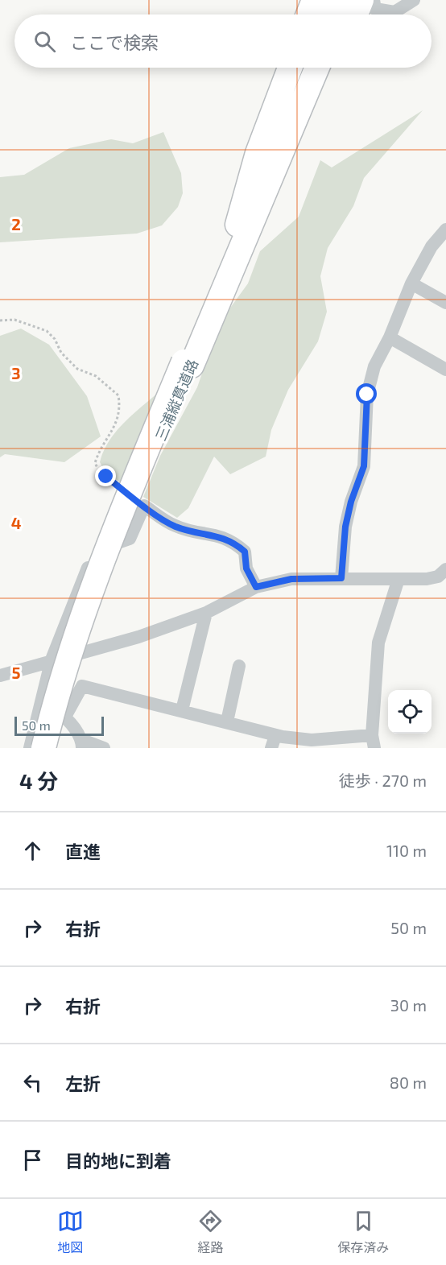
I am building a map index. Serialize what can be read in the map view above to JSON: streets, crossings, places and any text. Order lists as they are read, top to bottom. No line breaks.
{"streets":{"highway":["三浦縦貫道路"]},"scale_bar":"50 m","page":{"search":"ここで検索","scale":"50 m","heading":["4 分","徒歩 · 270 m"],"list":[["直進","110 m"],["右折","50 m"],["右折","30 m"],["左折","80 m"],"目的地に到着"],"nav":["地図","経路","保存済み"]},"grid":{"rows":["2","3","4","5"]}}
